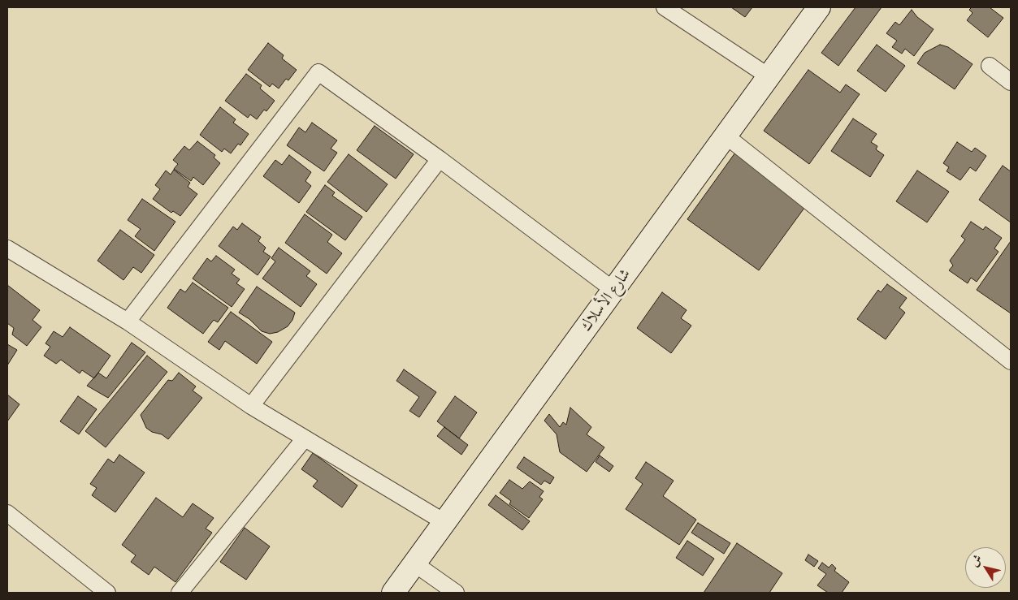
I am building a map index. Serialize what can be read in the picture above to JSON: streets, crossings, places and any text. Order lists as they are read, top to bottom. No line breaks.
{"streets":{"street":["شارع الأسلاك"]},"north":"top left"}
